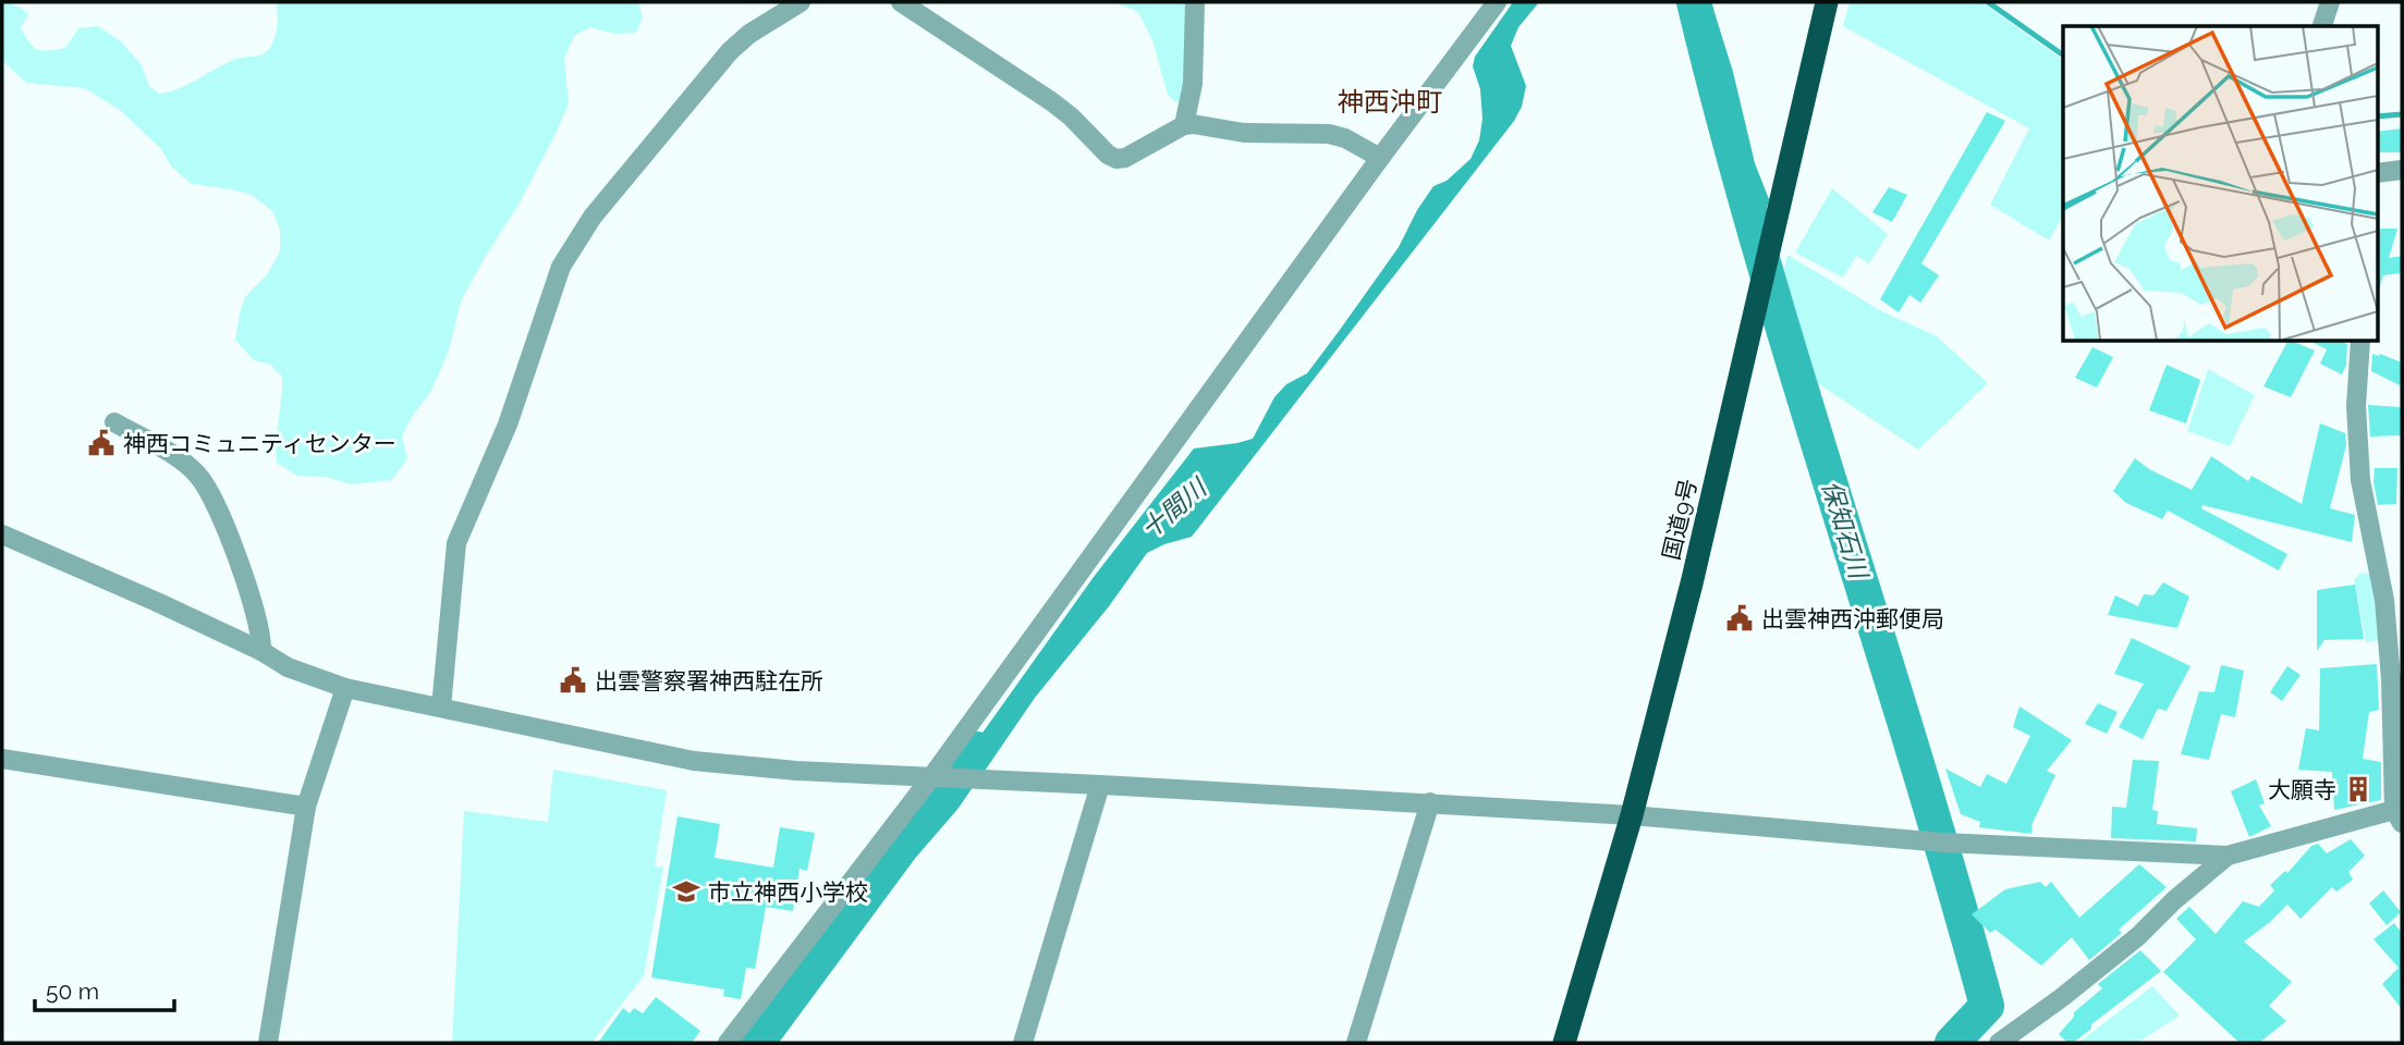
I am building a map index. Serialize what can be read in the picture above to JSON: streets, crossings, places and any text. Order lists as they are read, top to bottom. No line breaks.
{"streets":{"highway":["国道9号"]},"districts":["神西沖町"],"water":["十間川","保知石川"],"places":{"public building":["神西コミュニティセンター","出雲神西沖郵便局","出雲警察署神西駐在所"],"building":["大願寺"],"school or university":["市立神西小学校"]},"scale_bar":"50 m"}
